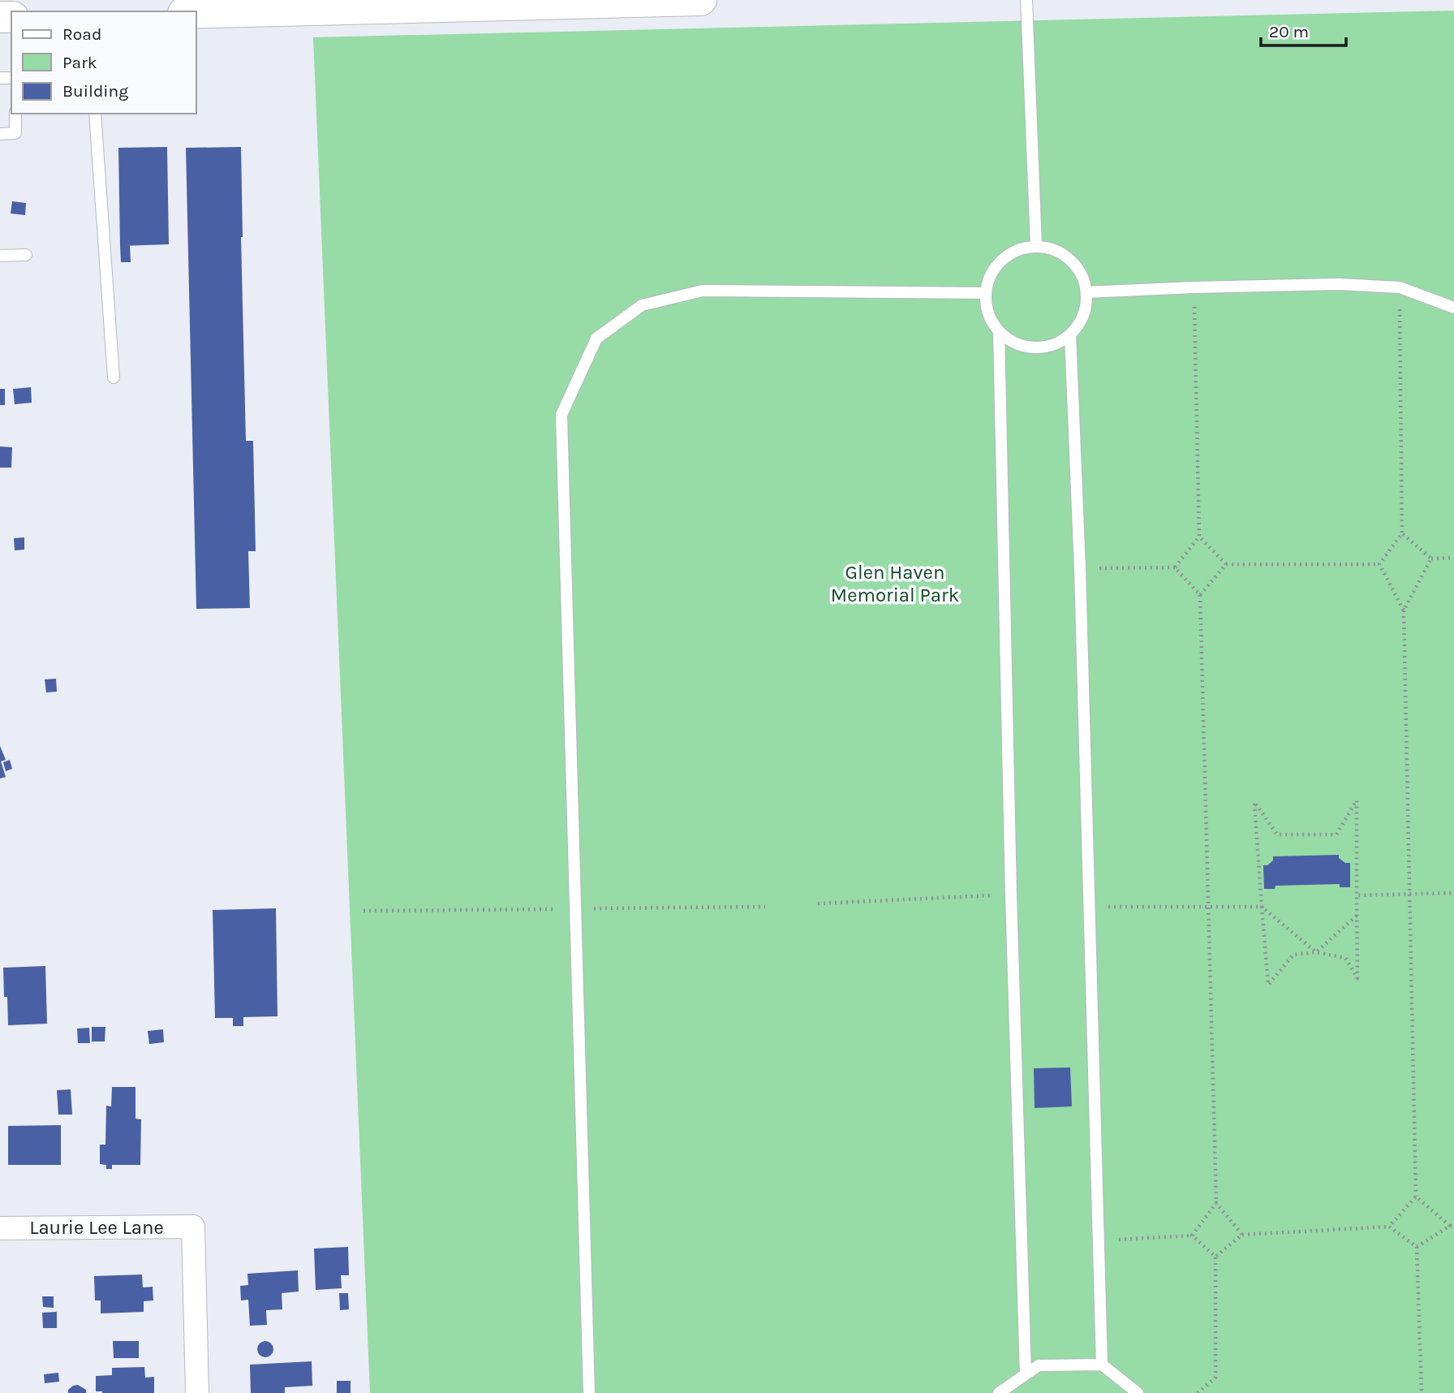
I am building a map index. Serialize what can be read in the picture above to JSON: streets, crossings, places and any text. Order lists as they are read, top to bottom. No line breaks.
{"streets":{"street":["Laurie Lee Lane"]},"parks":["Glen Haven Memorial Park"],"legend":["Road","Park","Building"],"scale_bar":"20 m"}
